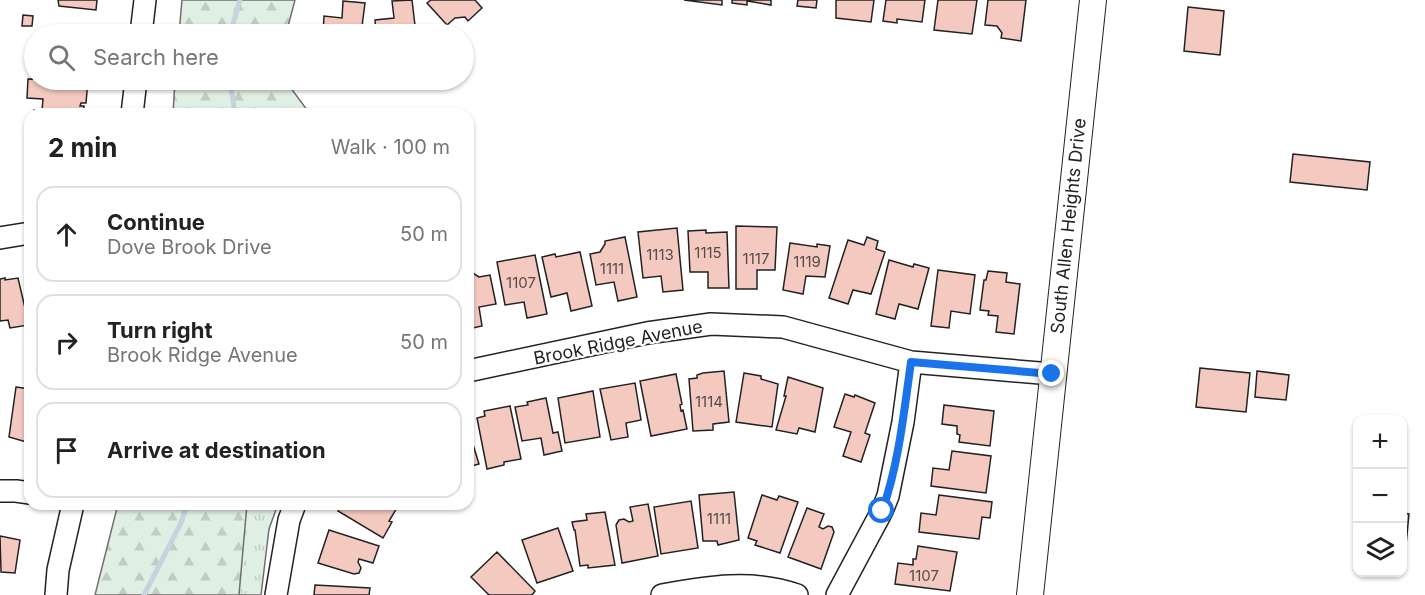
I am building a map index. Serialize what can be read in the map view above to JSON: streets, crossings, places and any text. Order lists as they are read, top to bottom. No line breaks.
{"streets":{"main road":["South Allen Heights Drive"],"street":["Brook Ridge Avenue"]},"crossings":[["South Allen Heights Drive","Brook Ridge Avenue"]],"house_numbers":["1115","1113","1117","1119","1111","1107","1114","1111","1107"],"page":{"search":"Search here","heading":["2 min","Walk · 100 m"],"list":[["Continue","Dove Brook Drive","50 m"],["Turn right","Brook Ridge Avenue","50 m"],"Arrive at destination"],"map_buttons":["+","−"]}}
